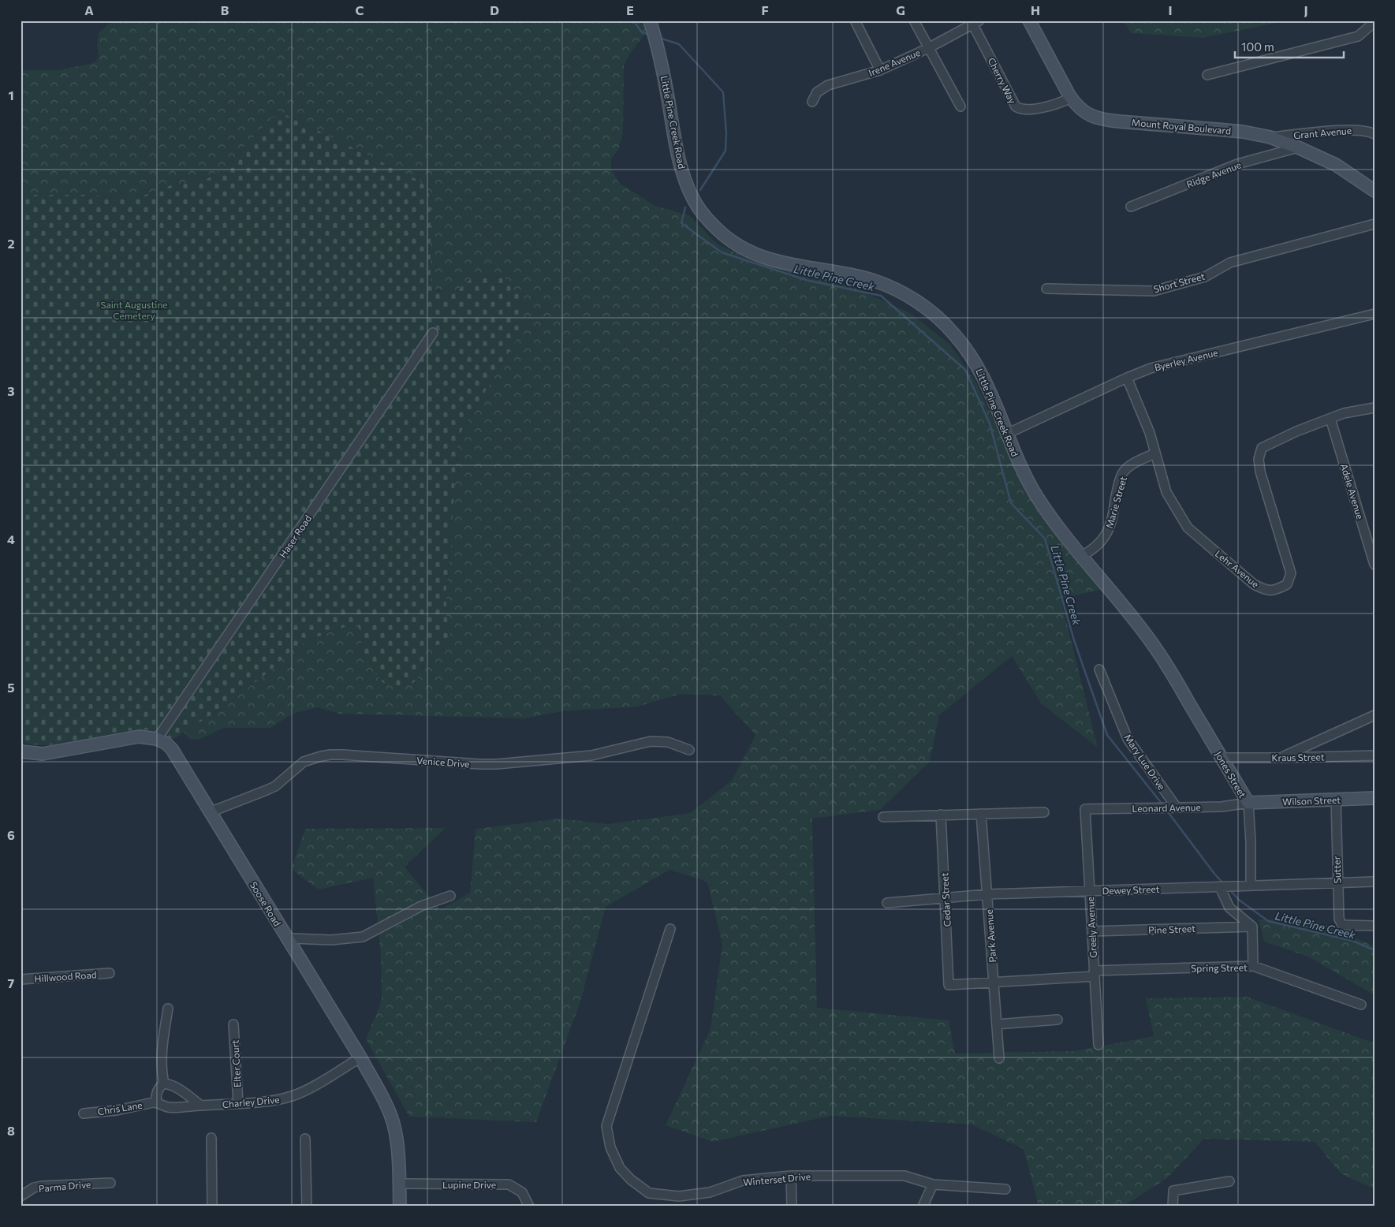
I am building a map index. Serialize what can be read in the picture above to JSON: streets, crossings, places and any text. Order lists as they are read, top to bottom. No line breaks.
{"streets":{"street":["Irene Avenue","Cherry Way","Little Pine Creek Road","Mount Royal Boulevard","Grant Avenue","Ridge Avenue","Short Street","Byerley Avenue","Adele Avenue","Marie Street","Haser Road","Lehr Avenue","Kraus Street","Venice Drive","Mary Lue Drive","Jones Street","Wilson Street","Leonard Avenue","Sutter","Dewey Street","Cedar Street","Soose Road","Greely Avenue","Pine Street","Park Avenue","Spring Street","Hillwood Road","Elter Court","Charley Drive","Chris Lane","Winterset Drive","Lupine Drive","Parma Drive"]},"crossings":[["Irene Avenue","Cherry Way"],["Cherry Way","Mount Royal Boulevard"],["Little Pine Creek Road","Byerley Avenue"],["Little Pine Creek Road","Marie Street"],["Little Pine Creek Road","Jones Street"],["Mount Royal Boulevard","Grant Avenue"],["Mount Royal Boulevard","Ridge Avenue"],["Byerley Avenue","Lehr Avenue"],["Adele Avenue","Lehr Avenue"],["Marie Street","Lehr Avenue"],["Haser Road","Soose Road"],["Kraus Street","Jones Street"],["Venice Drive","Soose Road"],["Mary Lue Drive","Leonard Avenue"],["Jones Street","Wilson Street"],["Jones Street","Leonard Avenue"],["Jones Street","Dewey Street"],["Wilson Street","Leonard Avenue"],["Wilson Street","Sutter"],["Leonard Avenue","Greely Avenue"],["Sutter","Dewey Street"],["Dewey Street","Cedar Street"],["Dewey Street","Greely Avenue"],["Dewey Street","Park Avenue"],["Cedar Street","Spring Street"],["Soose Road","Charley Drive"],["Soose Road","Lupine Drive"],["Greely Avenue","Pine Street"],["Greely Avenue","Spring Street"],["Park Avenue","Spring Street"],["Elter Court","Charley Drive"],["Charley Drive","Chris Lane"]],"water":["Little Pine Creek"],"parks":["Saint Augustine Cemetery"],"scale_bar":"100 m","grid":{"columns":["A","B","C","D","E","F","G","H","I","J"],"rows":["1","2","3","4","5","6","7","8"]}}
